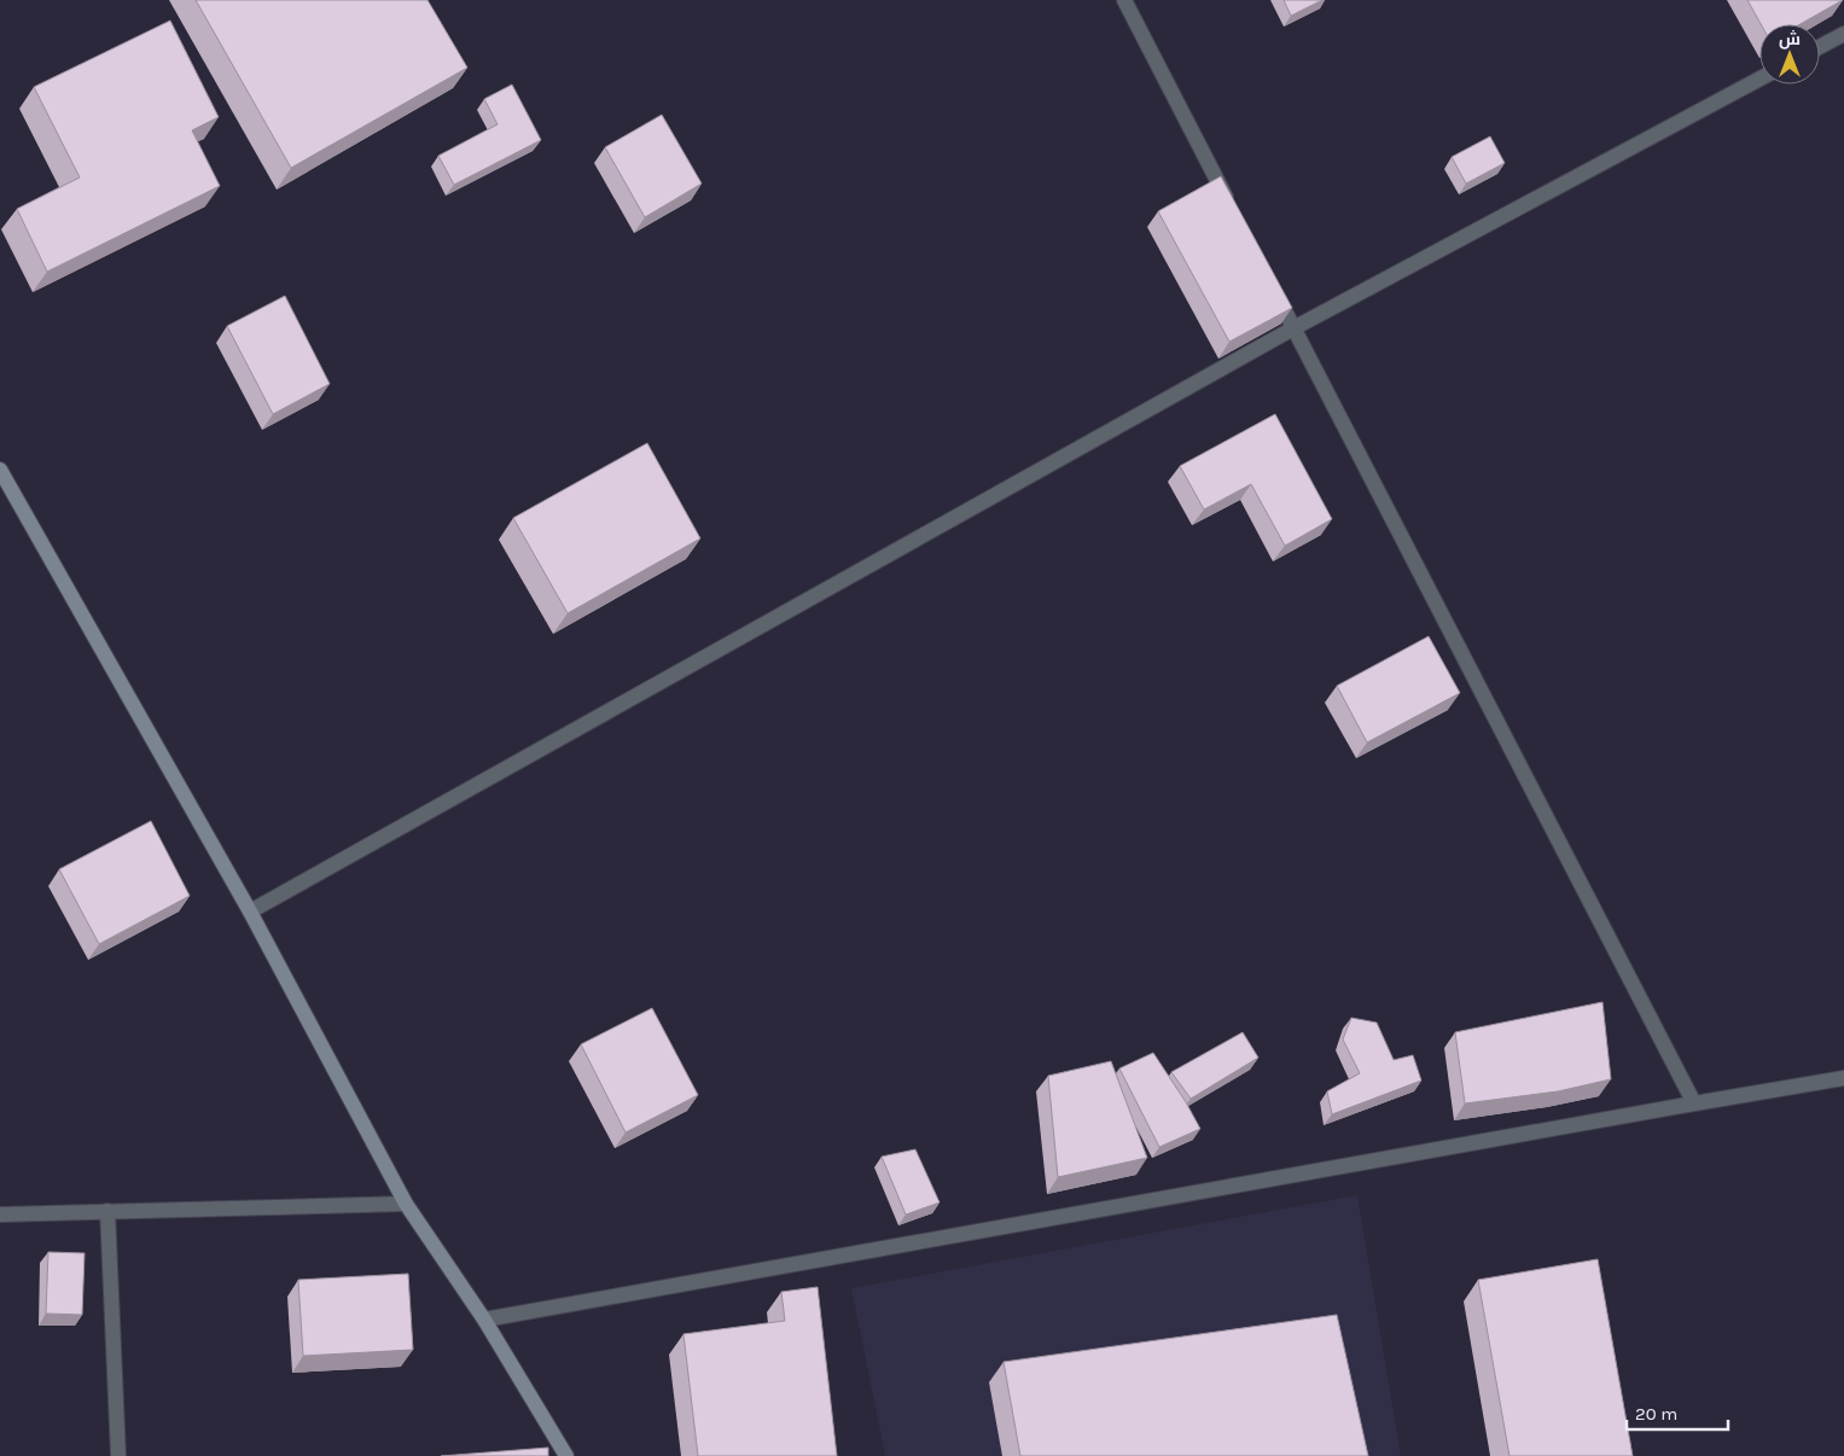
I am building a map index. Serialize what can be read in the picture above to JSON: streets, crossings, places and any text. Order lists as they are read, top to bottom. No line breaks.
{"scale_bar":"20 m","north":"top"}
